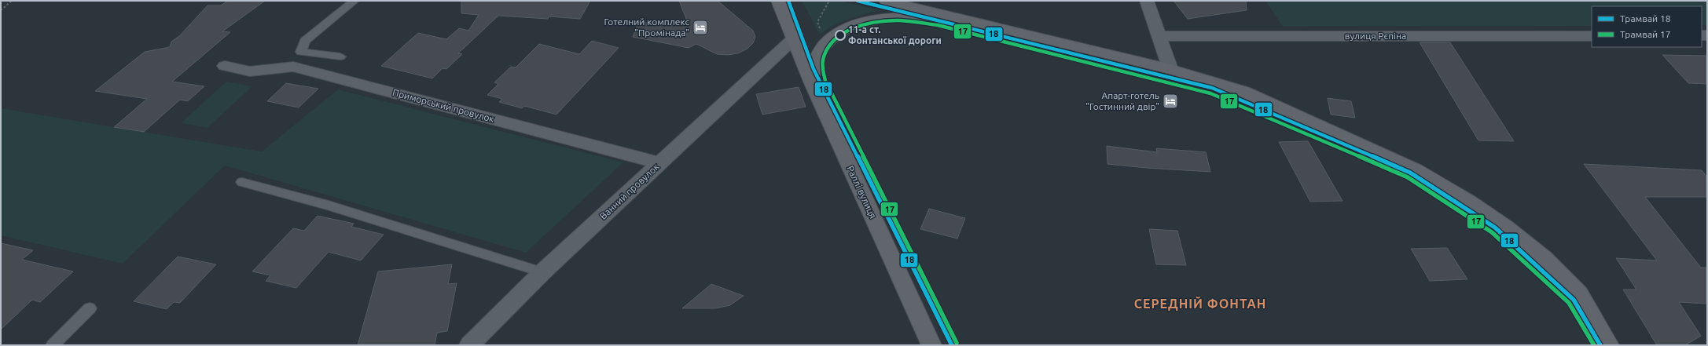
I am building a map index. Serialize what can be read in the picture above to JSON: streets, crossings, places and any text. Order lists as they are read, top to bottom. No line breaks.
{"streets":{"main road":["Раллі вулиця"],"street":["вулиця Рєпіна","Приморський провулок","Ванний провулок"]},"crossings":[["Приморський провулок","Ванний провулок"],["Ванний провулок","Раллі вулиця"]],"districts":["СЕРЕДНІЙ ФОНТАН"],"places":{"hotel":["Готелний комплекс \"Промінада\"","Апарт-готель \"Гостинний двір\""],"other":["11-а ст. Фонтанської дороги"]},"lines":["tram line 18","tram line 17"],"legend":["Трамвай 18","Трамвай 17"]}
